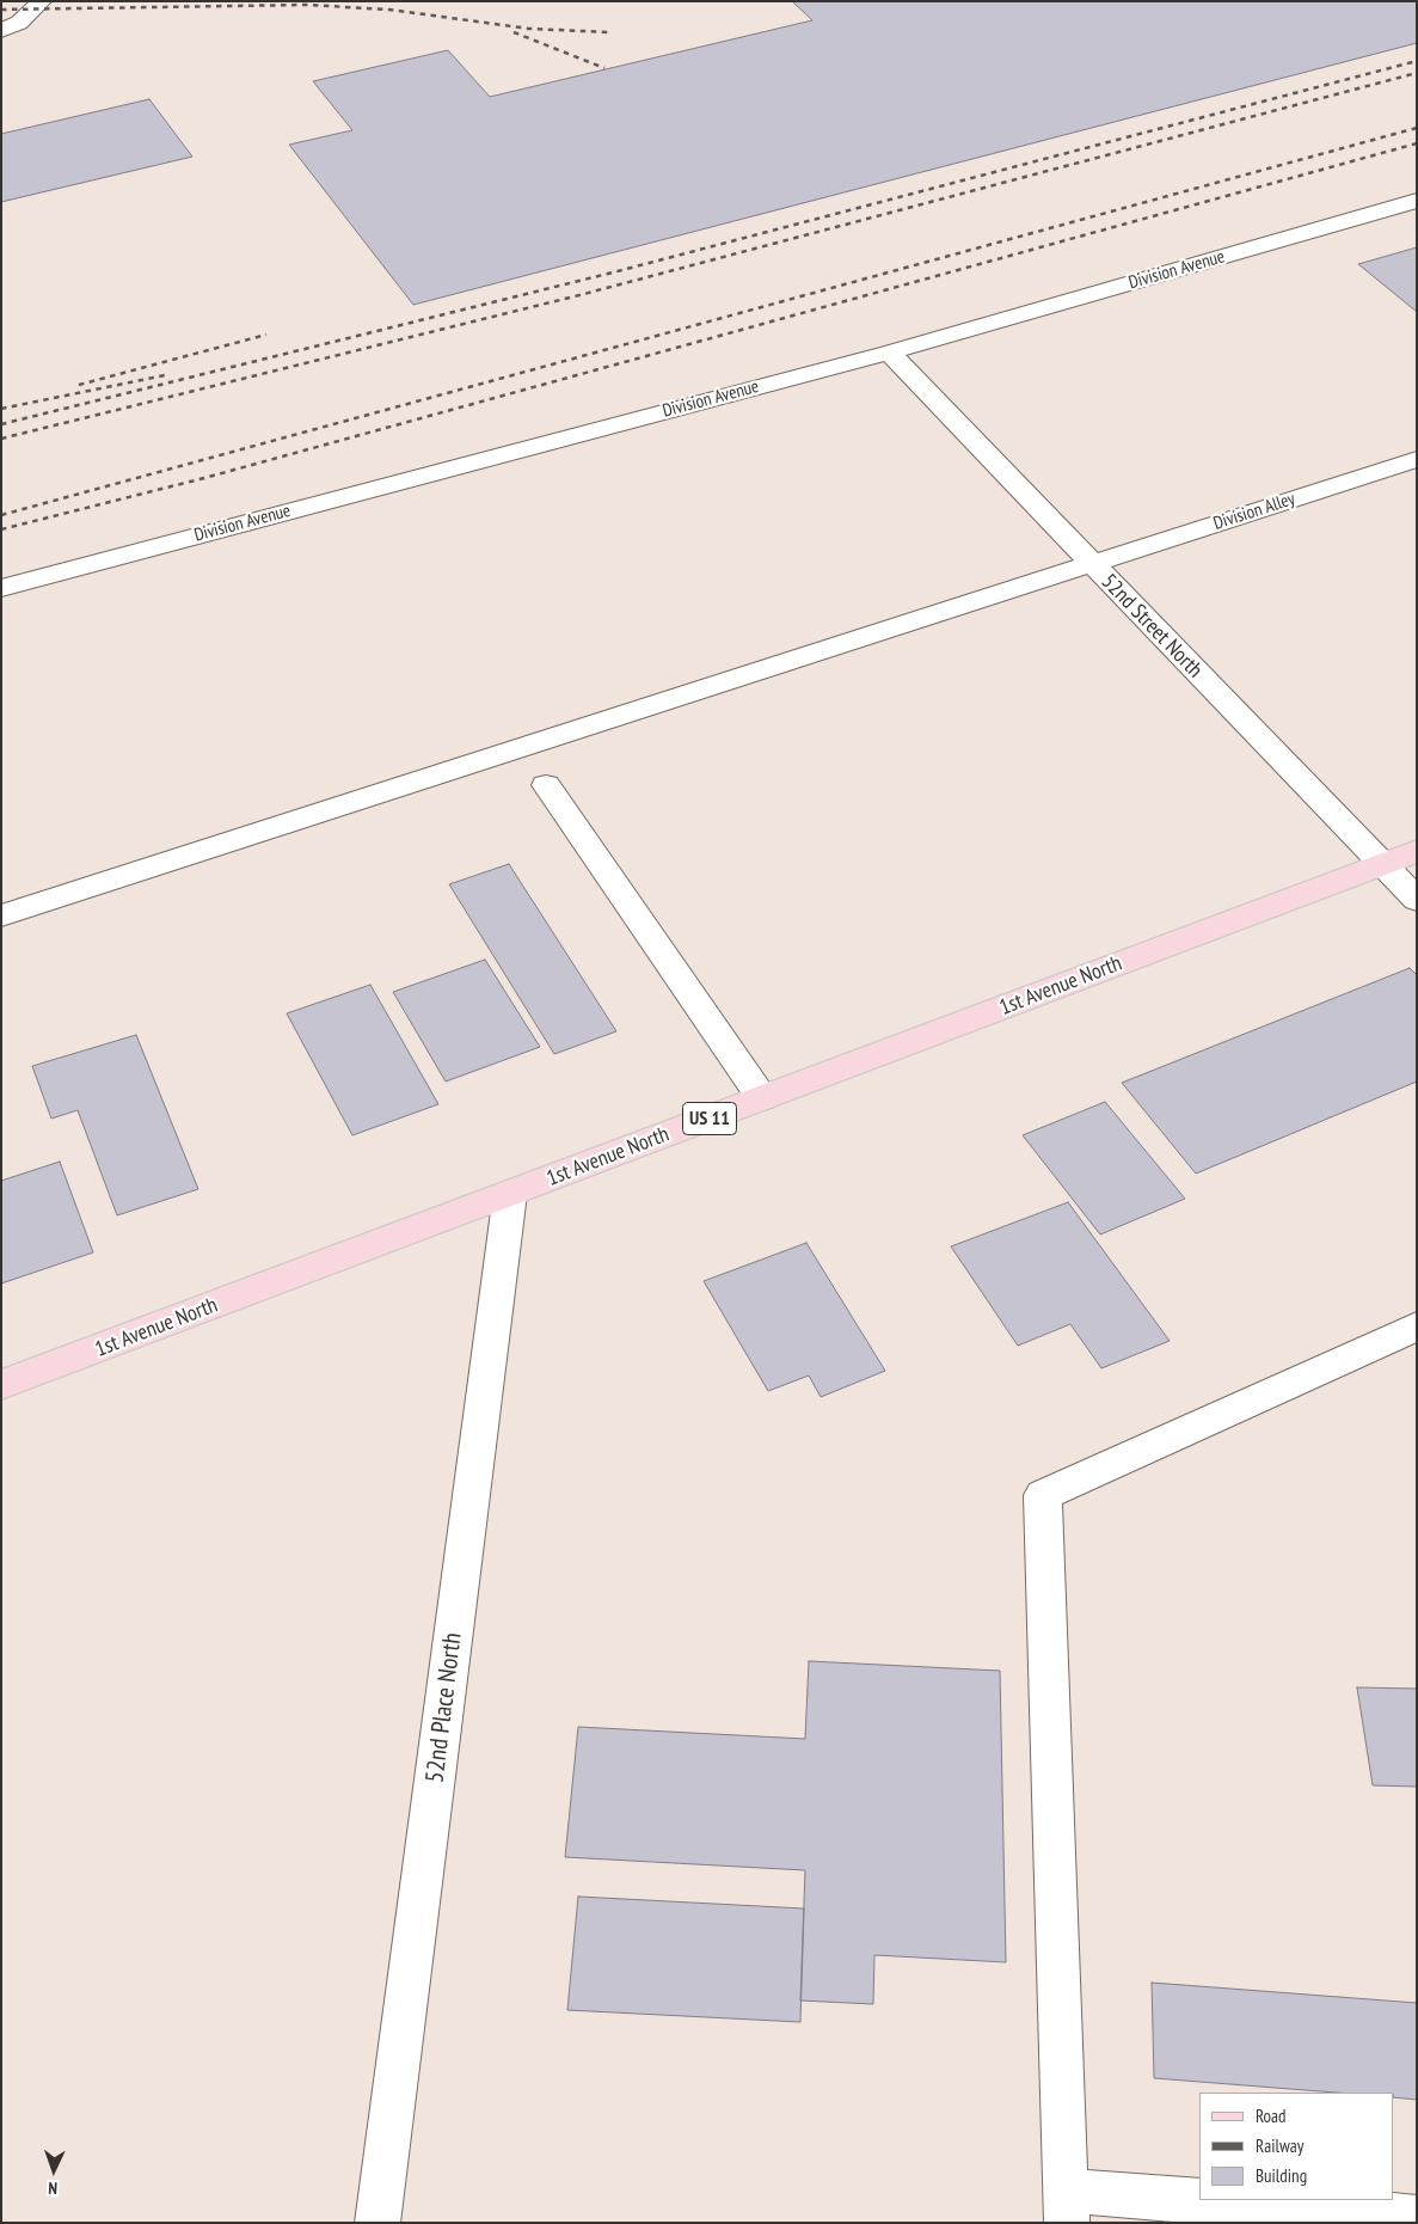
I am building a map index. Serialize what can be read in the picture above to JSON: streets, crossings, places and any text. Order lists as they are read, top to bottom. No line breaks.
{"streets":{"main road":["1st Avenue North","US 11"],"street":["Division Avenue","Division Alley","52nd Street North","52nd Place North"]},"crossings":[["Division Avenue","52nd Street North"],["Division Alley","52nd Street North"],["52nd Street North","1st Avenue North"],["1st Avenue North","52nd Place North"]],"legend":["Road","Railway","Building"],"north":"bottom"}
